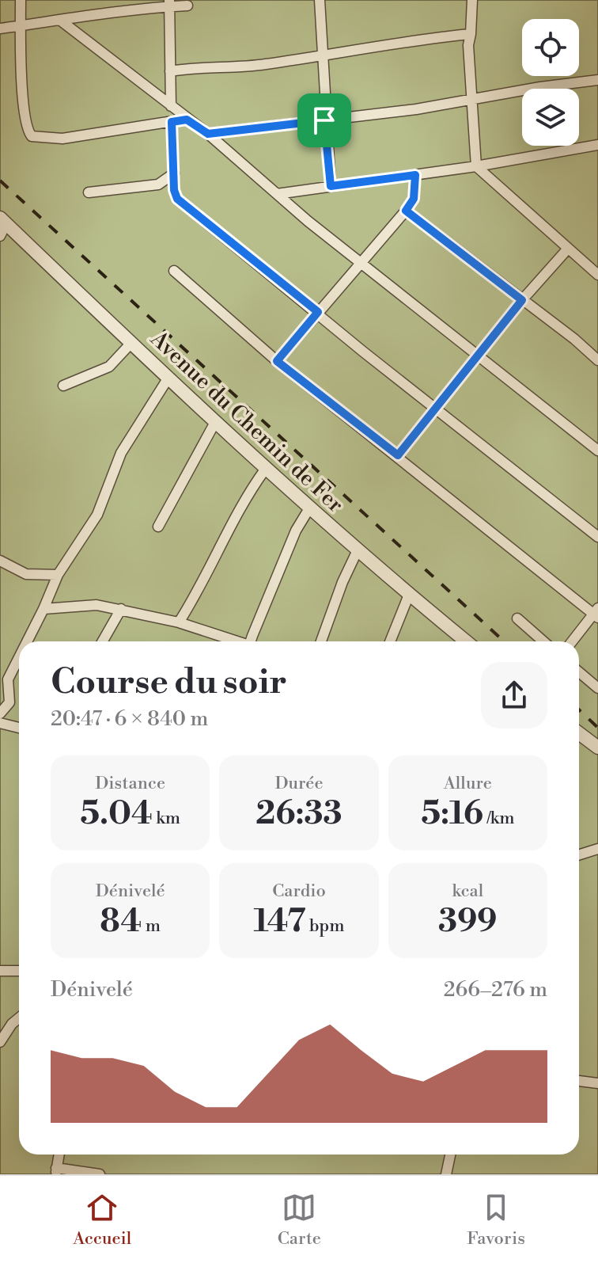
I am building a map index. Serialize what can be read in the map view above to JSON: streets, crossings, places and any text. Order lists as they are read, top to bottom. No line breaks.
{"streets":{"street":["Avenue du Chemin de Fer"]},"page":{"heading":["Course du soir","20:47 · 6 × 840 m"],"stats":[["Distance","5.04 km"],["Durée","26:33"],["Allure","5:16 /km"],["Dénivelé","84 m"],["Cardio","147 bpm"],["kcal","399"]],"chart":["Dénivelé","266–276 m"],"tabs":["Accueil","Carte","Favoris"]}}
